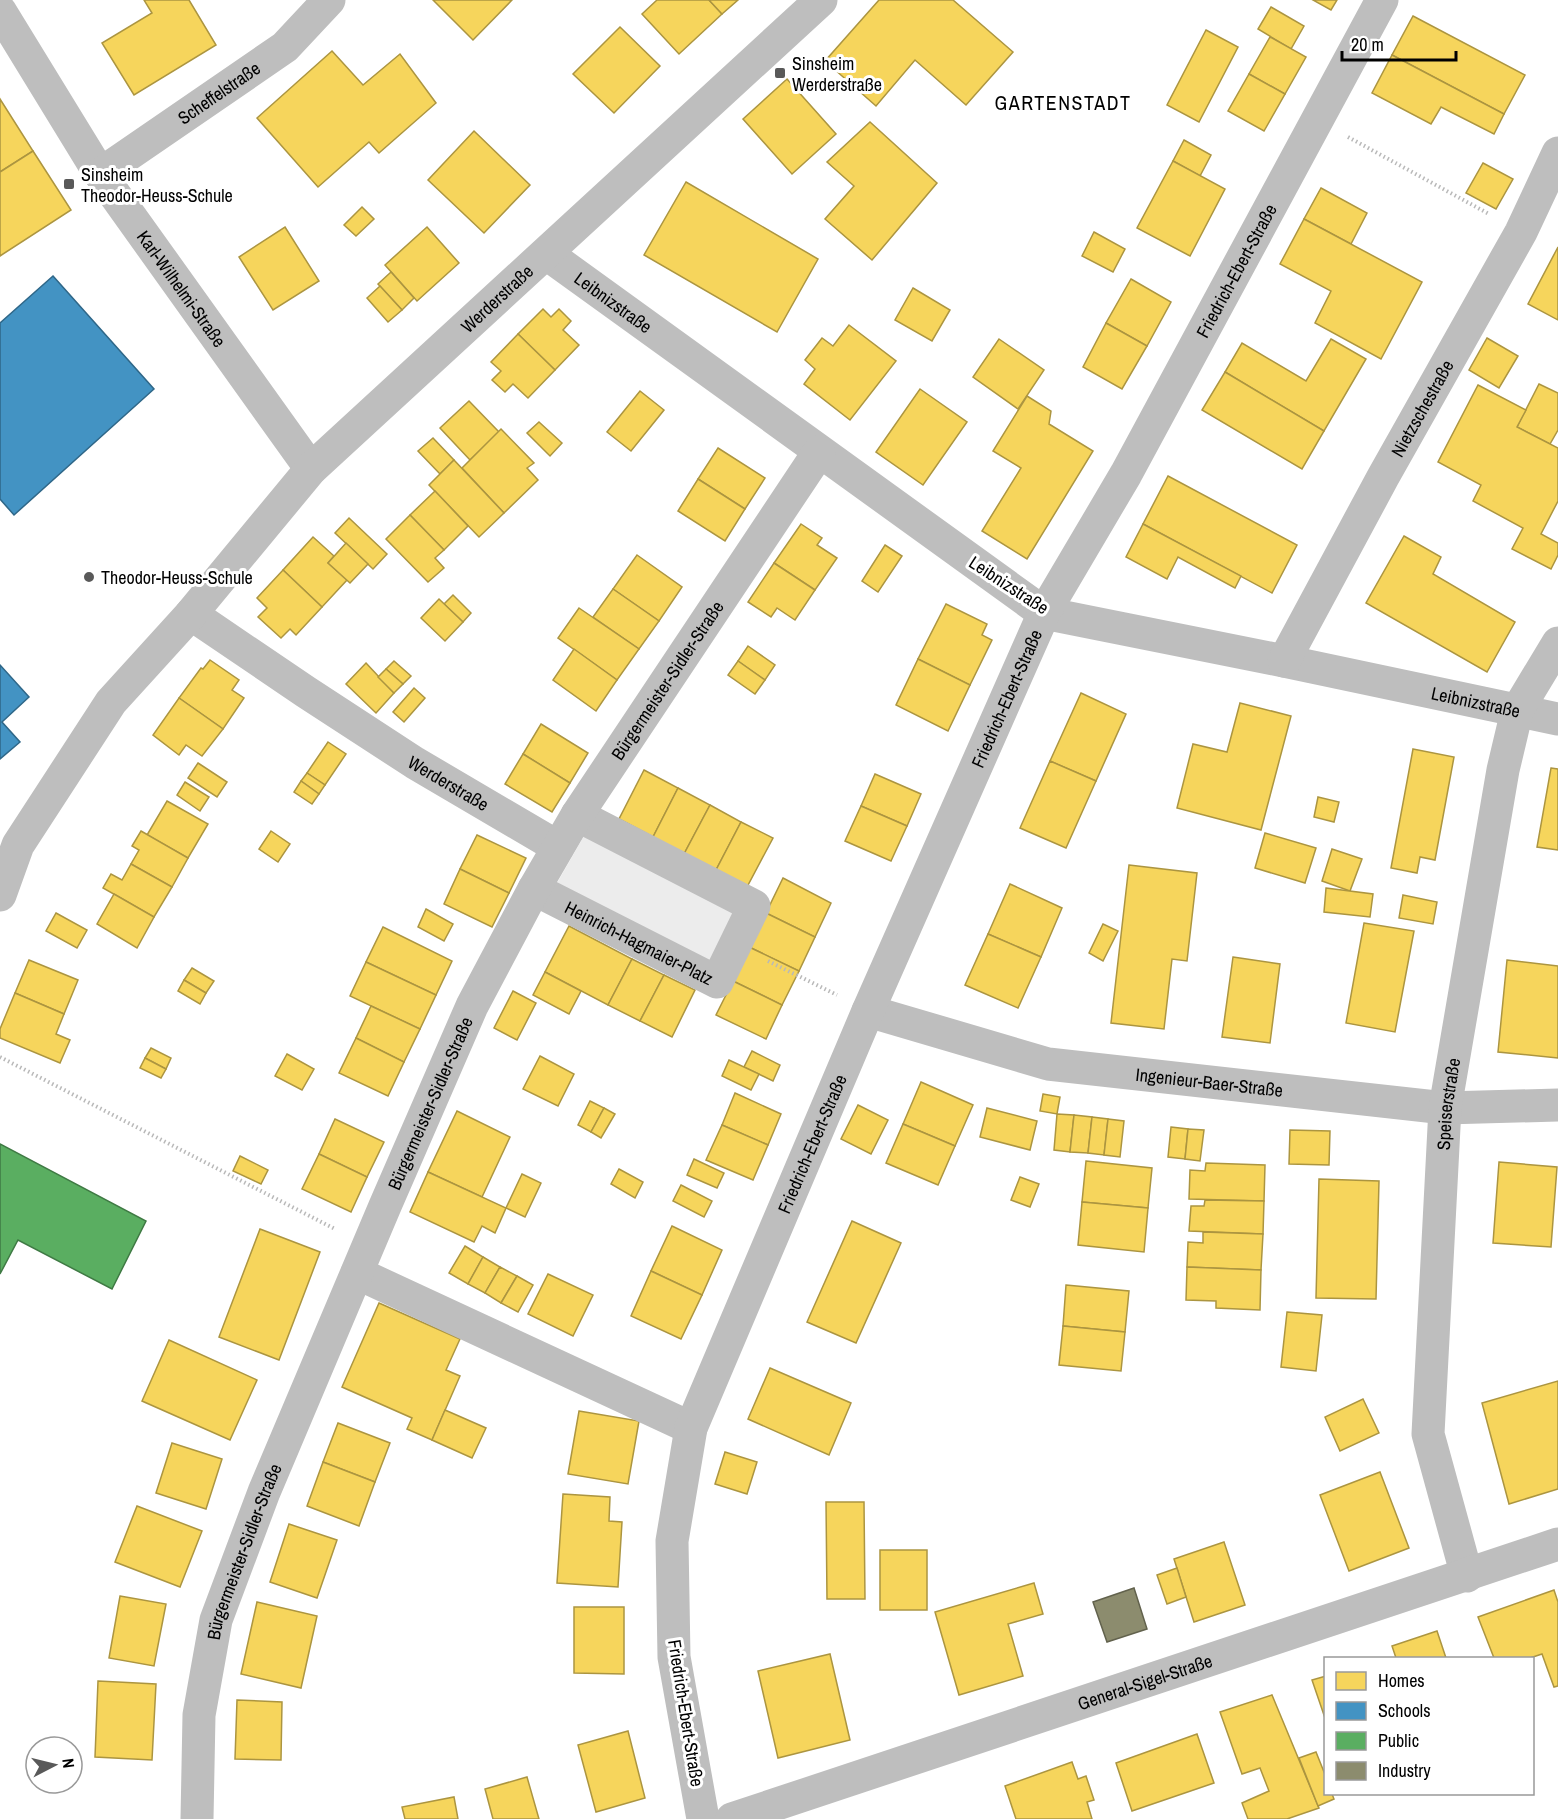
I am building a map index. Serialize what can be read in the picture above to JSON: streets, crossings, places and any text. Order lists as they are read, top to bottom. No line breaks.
{"streets":{"street":["Scheffelstraße","Friedrich-Ebert-Straße","Karl-Wilhelmi-Straße","Werderstraße","Leibnizstraße","Nietzschestraße","Bürgermeister-Sidler-Straße","Heinrich-Hagmaier-Platz","Ingenieur-Baer-Straße","Speiserstraße","General-Sigel-Straße"]},"crossings":[["Scheffelstraße","Karl-Wilhelmi-Straße"],["Friedrich-Ebert-Straße","Leibnizstraße"],["Friedrich-Ebert-Straße","Ingenieur-Baer-Straße"],["Karl-Wilhelmi-Straße","Werderstraße"],["Werderstraße","Leibnizstraße"],["Werderstraße","Bürgermeister-Sidler-Straße"],["Leibnizstraße","Nietzschestraße"],["Leibnizstraße","Bürgermeister-Sidler-Straße"],["Leibnizstraße","Speiserstraße"],["Bürgermeister-Sidler-Straße","Heinrich-Hagmaier-Platz"],["Ingenieur-Baer-Straße","Speiserstraße"],["Speiserstraße","General-Sigel-Straße"]],"districts":["GARTENSTADT"],"places":{"transit":["Sinsheim Werderstraße","Sinsheim Theodor-Heuss-Schule"],"other":["Theodor-Heuss-Schule"]},"legend":["Homes","Schools","Public","Industry"],"scale_bar":"20 m","north":"right"}
